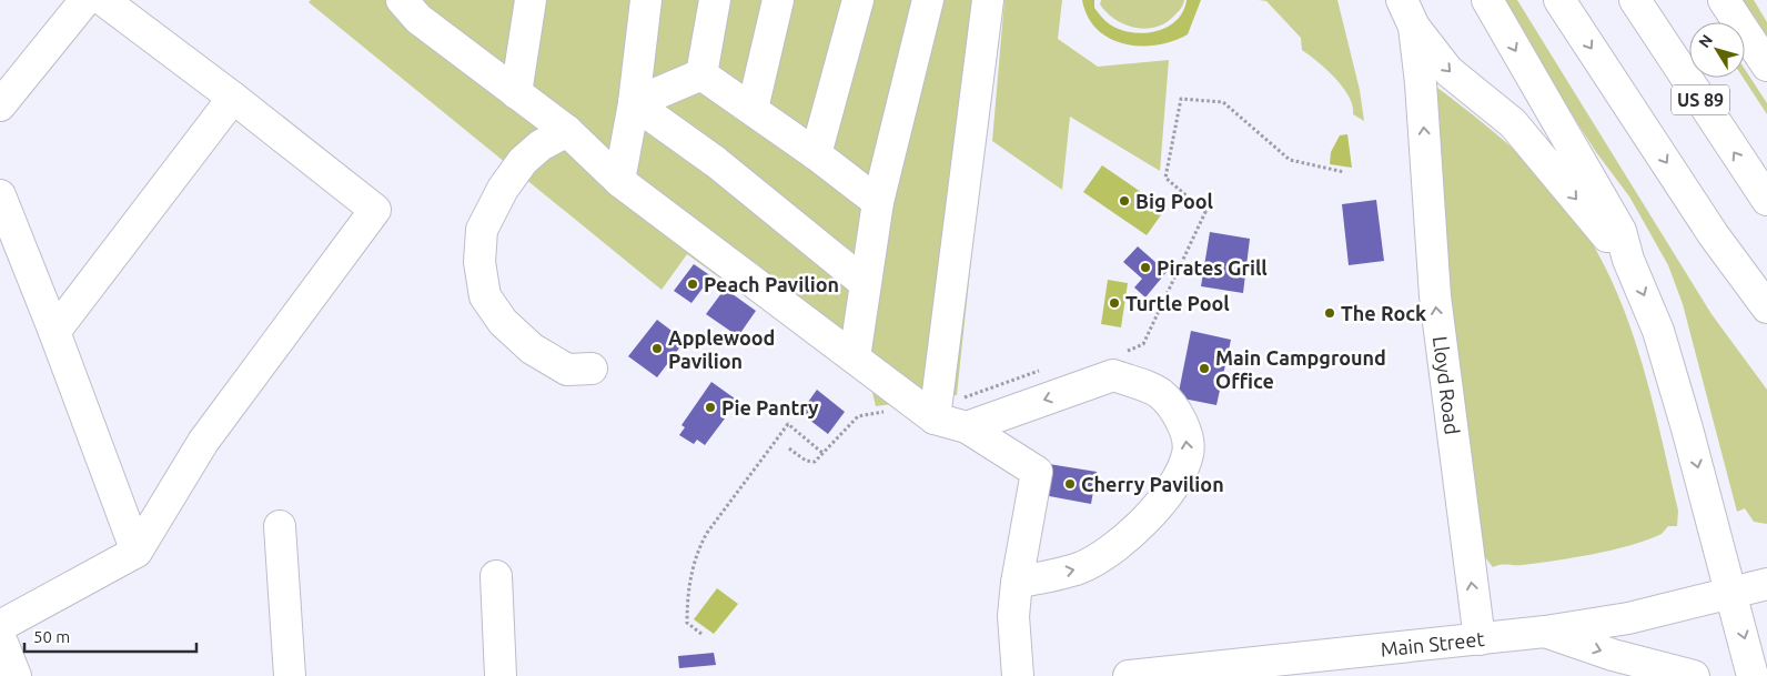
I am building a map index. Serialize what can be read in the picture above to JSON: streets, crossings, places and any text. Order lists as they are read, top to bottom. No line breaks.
{"streets":{"main road":["US 89","Lloyd Road","Main Street"]},"crossings":[["Lloyd Road","Main Street"]],"places":["Big Pool","Pirates Grill","Peach Pavilion","Turtle Pool","The Rock","Applewood Pavilion","Main Campground Office","Pie Pantry","Cherry Pavilion"],"scale_bar":"50 m","north":"top left"}
